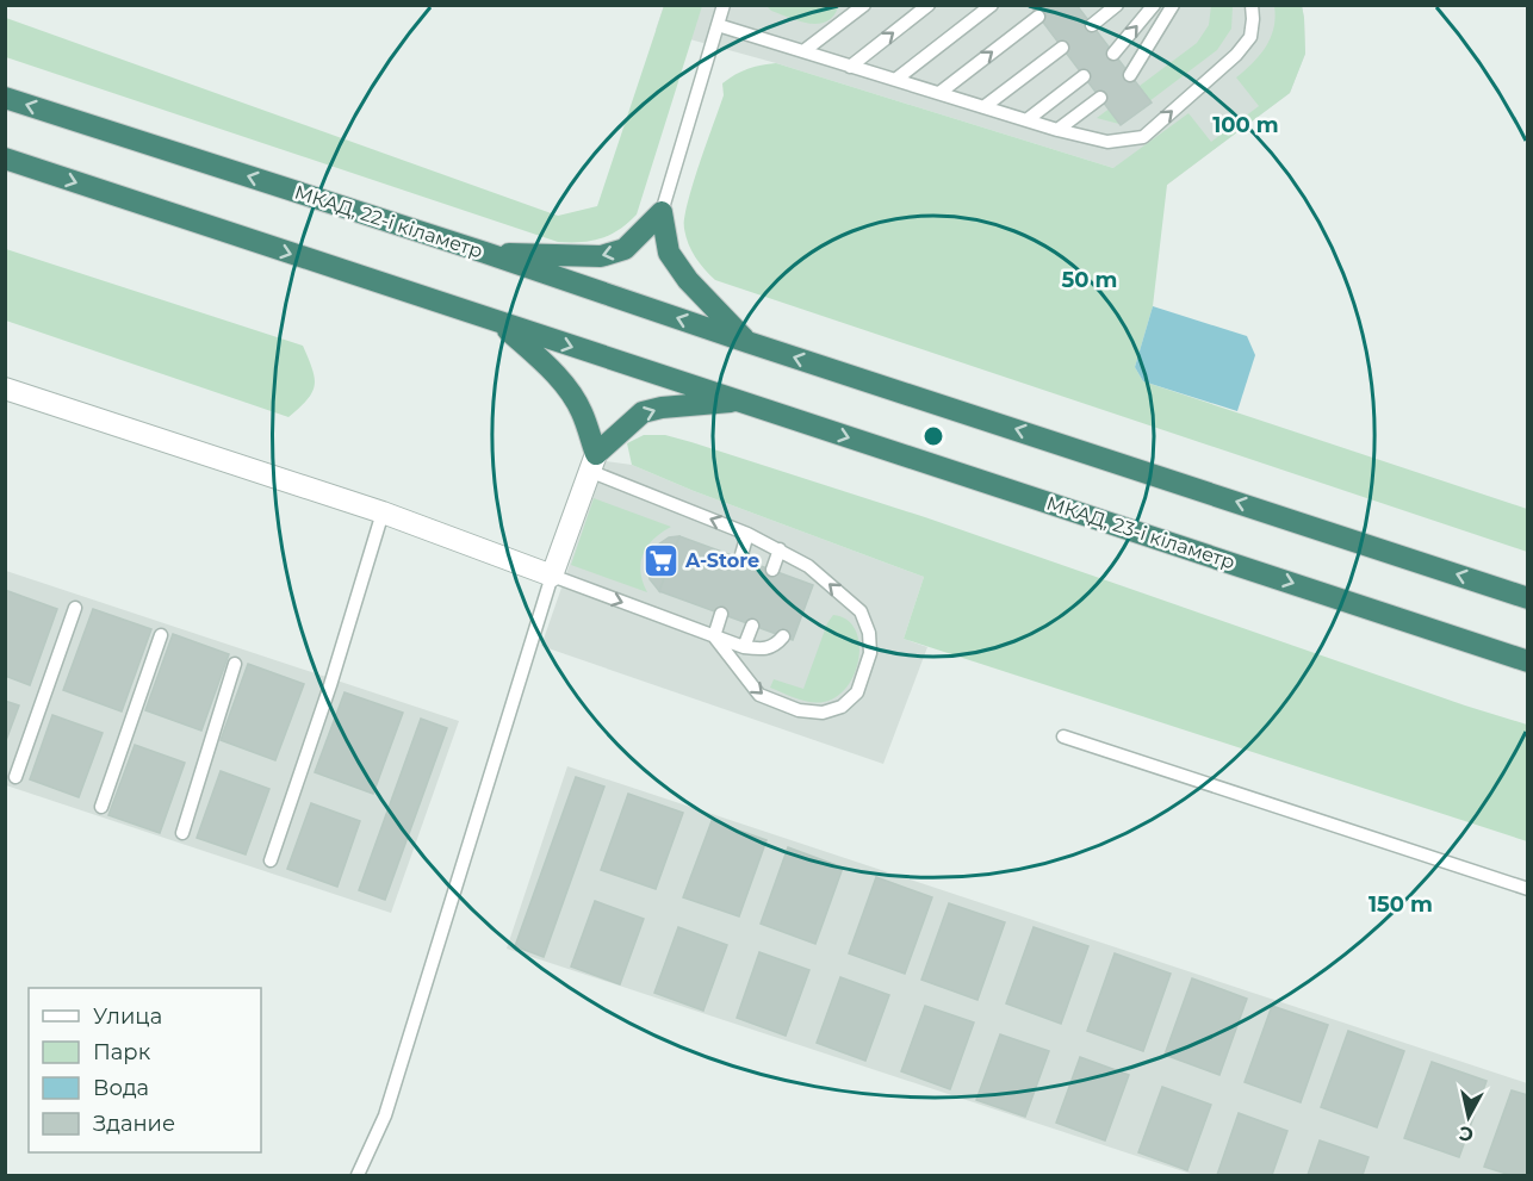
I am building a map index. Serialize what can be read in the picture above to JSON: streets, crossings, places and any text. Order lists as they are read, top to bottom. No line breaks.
{"streets":{"highway":["МКАД, 22-і кіламетр","МКАД, 23-і кіламетр"]},"one_way":["МКАД, 23-і кіламетр"],"places":{"supermarket":["A-Store"]},"legend":["Улица","Парк","Вода","Здание"],"north":"bottom","rings":["100 m","50 m","150 m"]}
